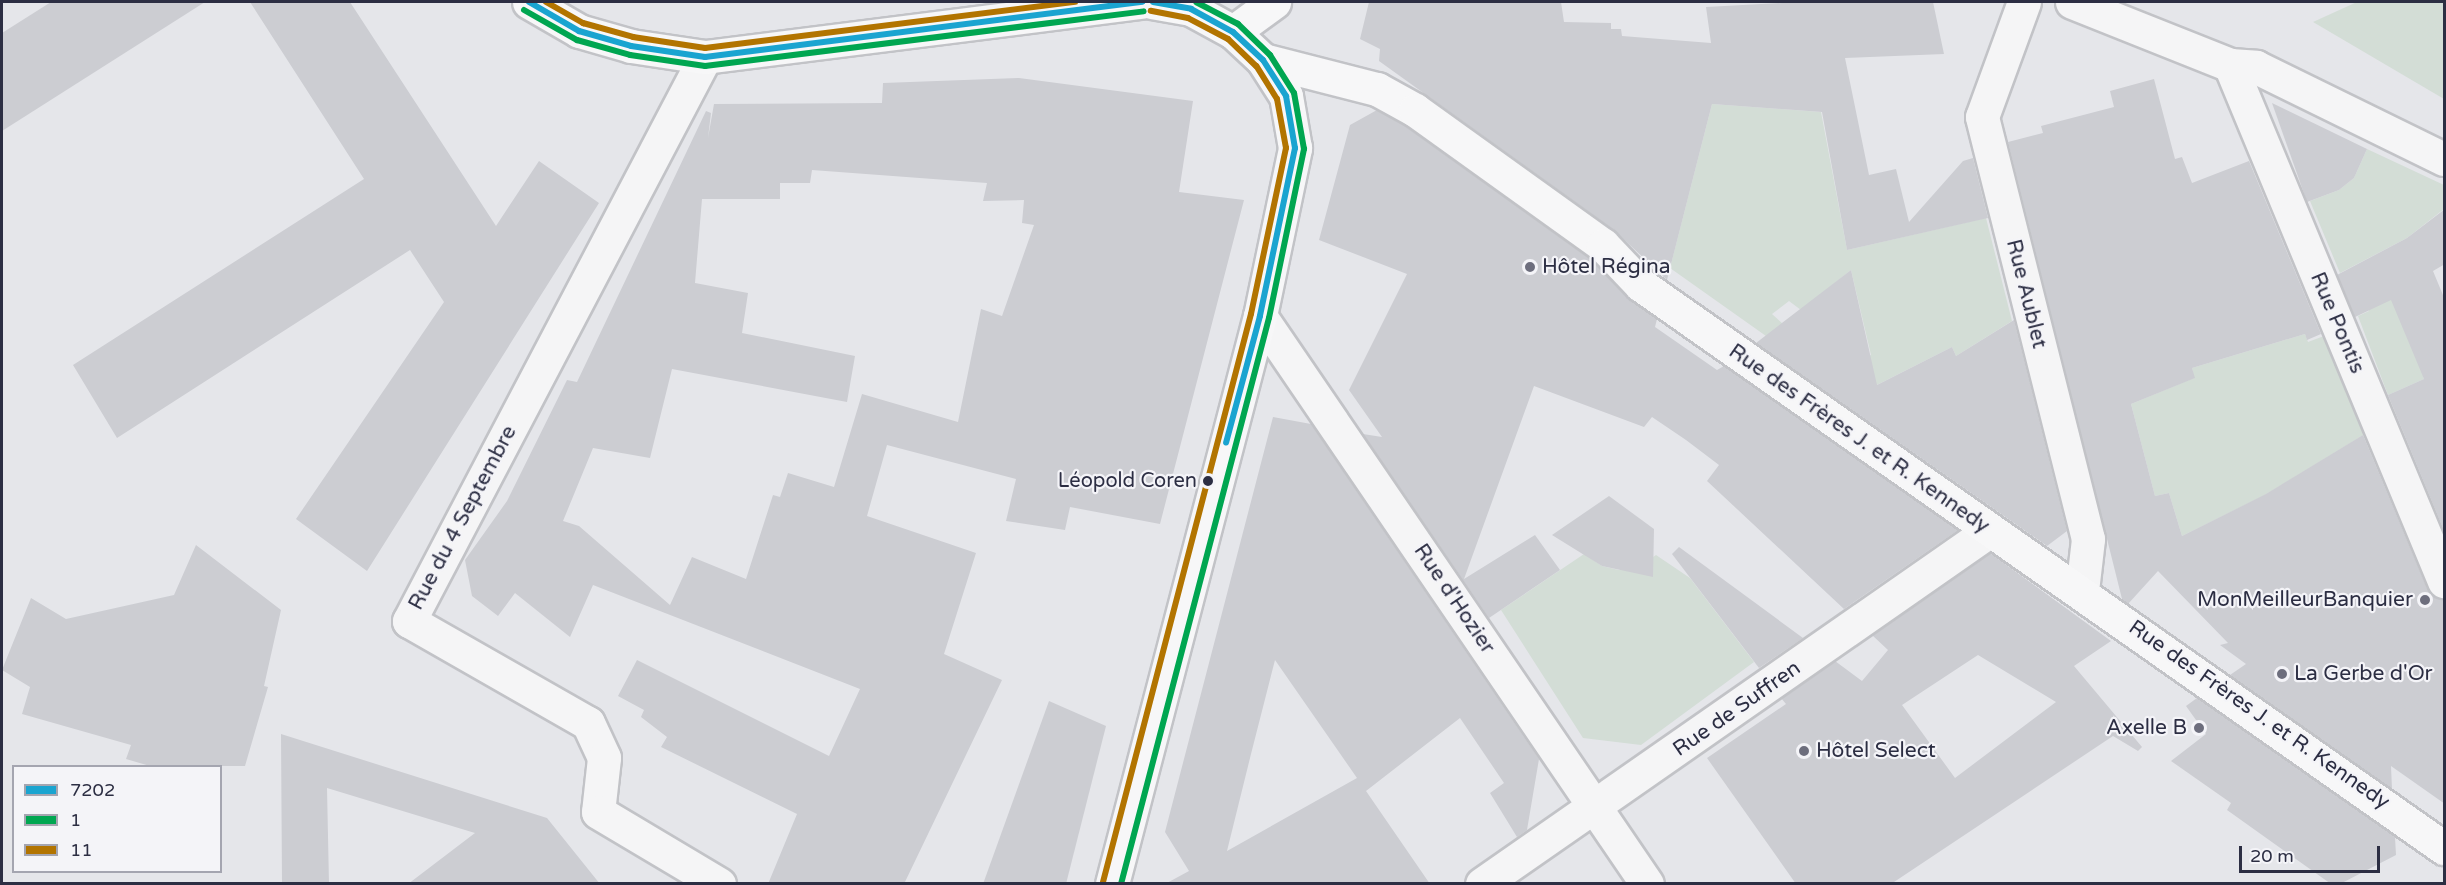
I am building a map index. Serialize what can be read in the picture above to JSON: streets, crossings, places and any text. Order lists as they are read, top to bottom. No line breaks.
{"streets":{"main road":["Rue des Frères J. et R. Kennedy"],"street":["Rue Aublet","Rue Pontis","Rue du 4 Septembre","Rue d'Hozier","Rue de Suffren"]},"crossings":[["Rue Aublet","Rue des Frères J. et R. Kennedy"],["Rue des Frères J. et R. Kennedy","Rue de Suffren"],["Rue d'Hozier","Rue de Suffren"]],"places":["Hôtel Régina","Léopold Coren","MonMeilleurBanquier","La Gerbe d'Or","Axelle B","Hôtel Select"],"lines":["transit line 7202","transit line 1","transit line 11"],"legend":["7202","1","11"],"scale_bar":"20 m"}
